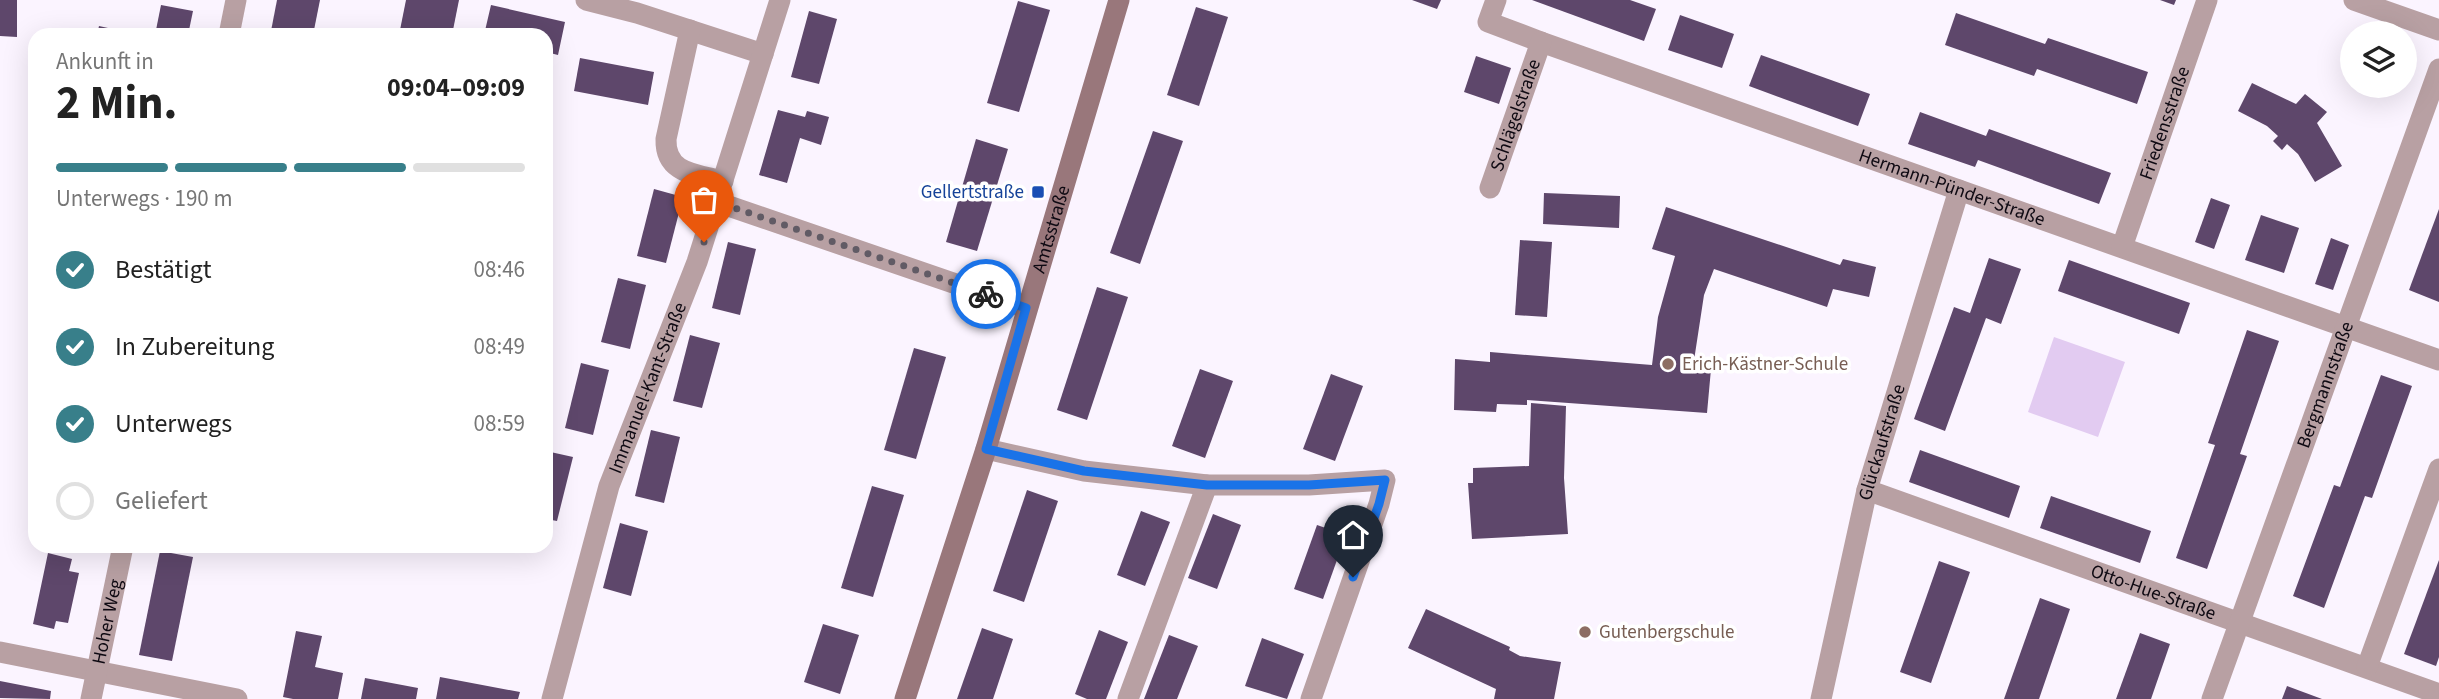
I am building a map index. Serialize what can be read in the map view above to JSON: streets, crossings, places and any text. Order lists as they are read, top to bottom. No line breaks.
{"streets":{"street":["Schlägelstraße","Friedensstraße","Hermann-Pünder-Straße","Amtsstraße","Bergmannstraße","Immanuel-Kant-Straße","Glückaufstraße","Otto-Hue-Straße","Hoher Weg"]},"crossings":[["Schlägelstraße","Hermann-Pünder-Straße"],["Friedensstraße","Hermann-Pünder-Straße"],["Hermann-Pünder-Straße","Bergmannstraße"],["Hermann-Pünder-Straße","Glückaufstraße"],["Bergmannstraße","Otto-Hue-Straße"],["Glückaufstraße","Otto-Hue-Straße"]],"places":{"transit":["Gellertstraße"],"other":["Erich-Kästner-Schule","Gutenbergschule"]},"page":{"heading":["2 Min.","Ankunft in","09:04–09:09"],"bar":"Unterwegs · 190 m","list":[["Bestätigt","08:46"],["In Zubereitung","08:49"],["Unterwegs","08:59"],"Geliefert"]}}
